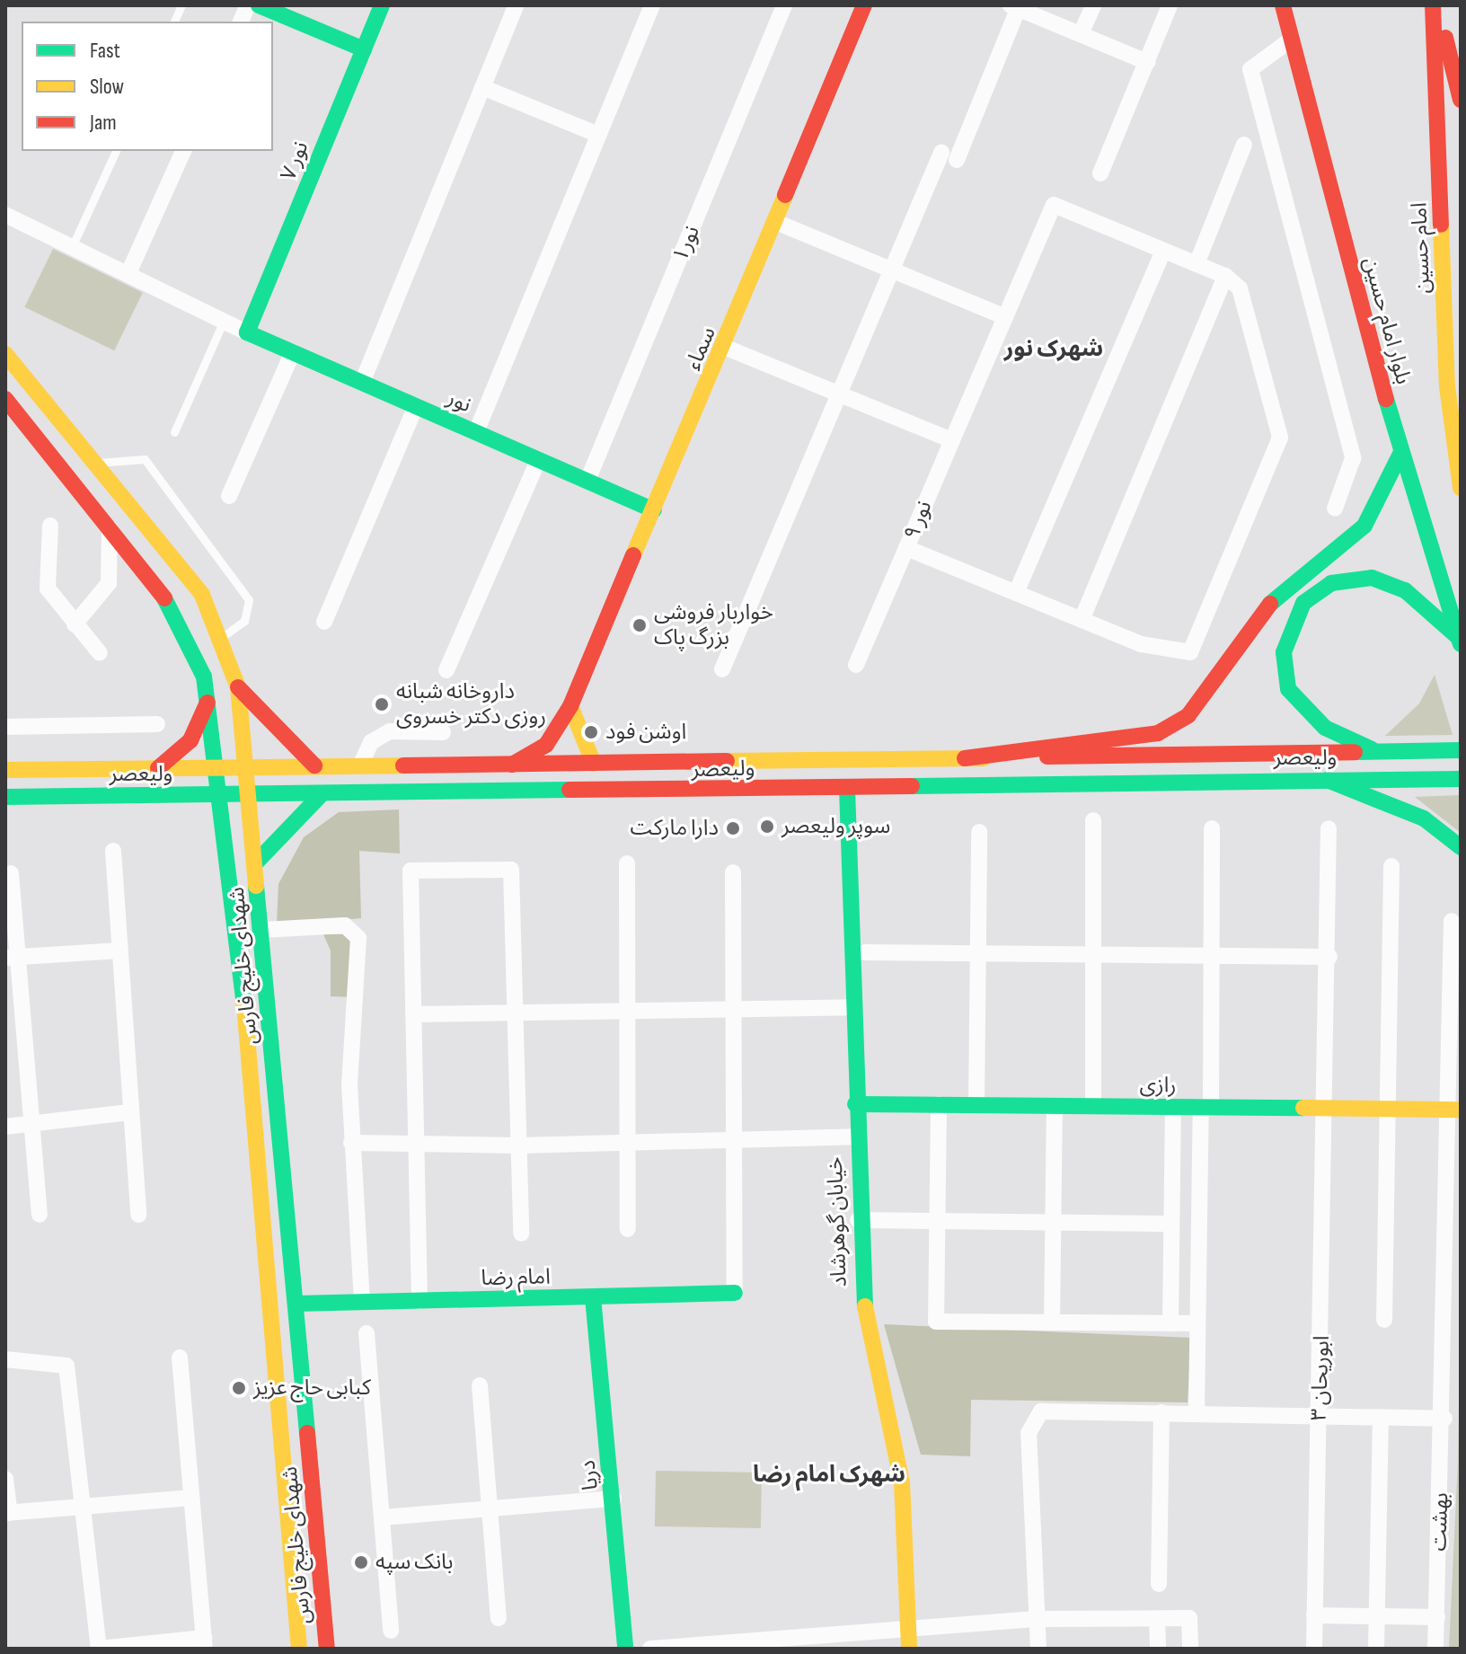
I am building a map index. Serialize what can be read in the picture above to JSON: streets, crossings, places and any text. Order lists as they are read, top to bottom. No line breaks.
{"streets":{"main road":["نور ۷","امام حسین","بلوار امام حسین","سماء","نور","ولیعصر","شهدای خلیج فارس","رازی","خیابان گوهرشاد","امام رضا","دریا"],"street":["نور۱","نور ۹","ابوریحان ۳","بهشت"]},"crossings":[["نور ۷","نور"],["نور۱","نور"],["سماء","نور"],["سماء","ولیعصر"],["ولیعصر","شهدای خلیج فارس"],["ولیعصر","خیابان گوهرشاد"],["شهدای خلیج فارس","امام رضا"],["رازی","خیابان گوهرشاد"],["رازی","ابوریحان ۳"],["رازی","بهشت"],["امام رضا","دریا"]],"districts":["شهرک نور","شهرک امام رضا"],"places":["خواربار فروشی بزرگ پاک","داروخانه شبانه روزی دکتر خسروی","اوشن فود","سوپر ولیعصر","دارا مارکت","کبابی حاج عزیز","بانک سپه"],"legend":["Fast","Slow","Jam"]}
